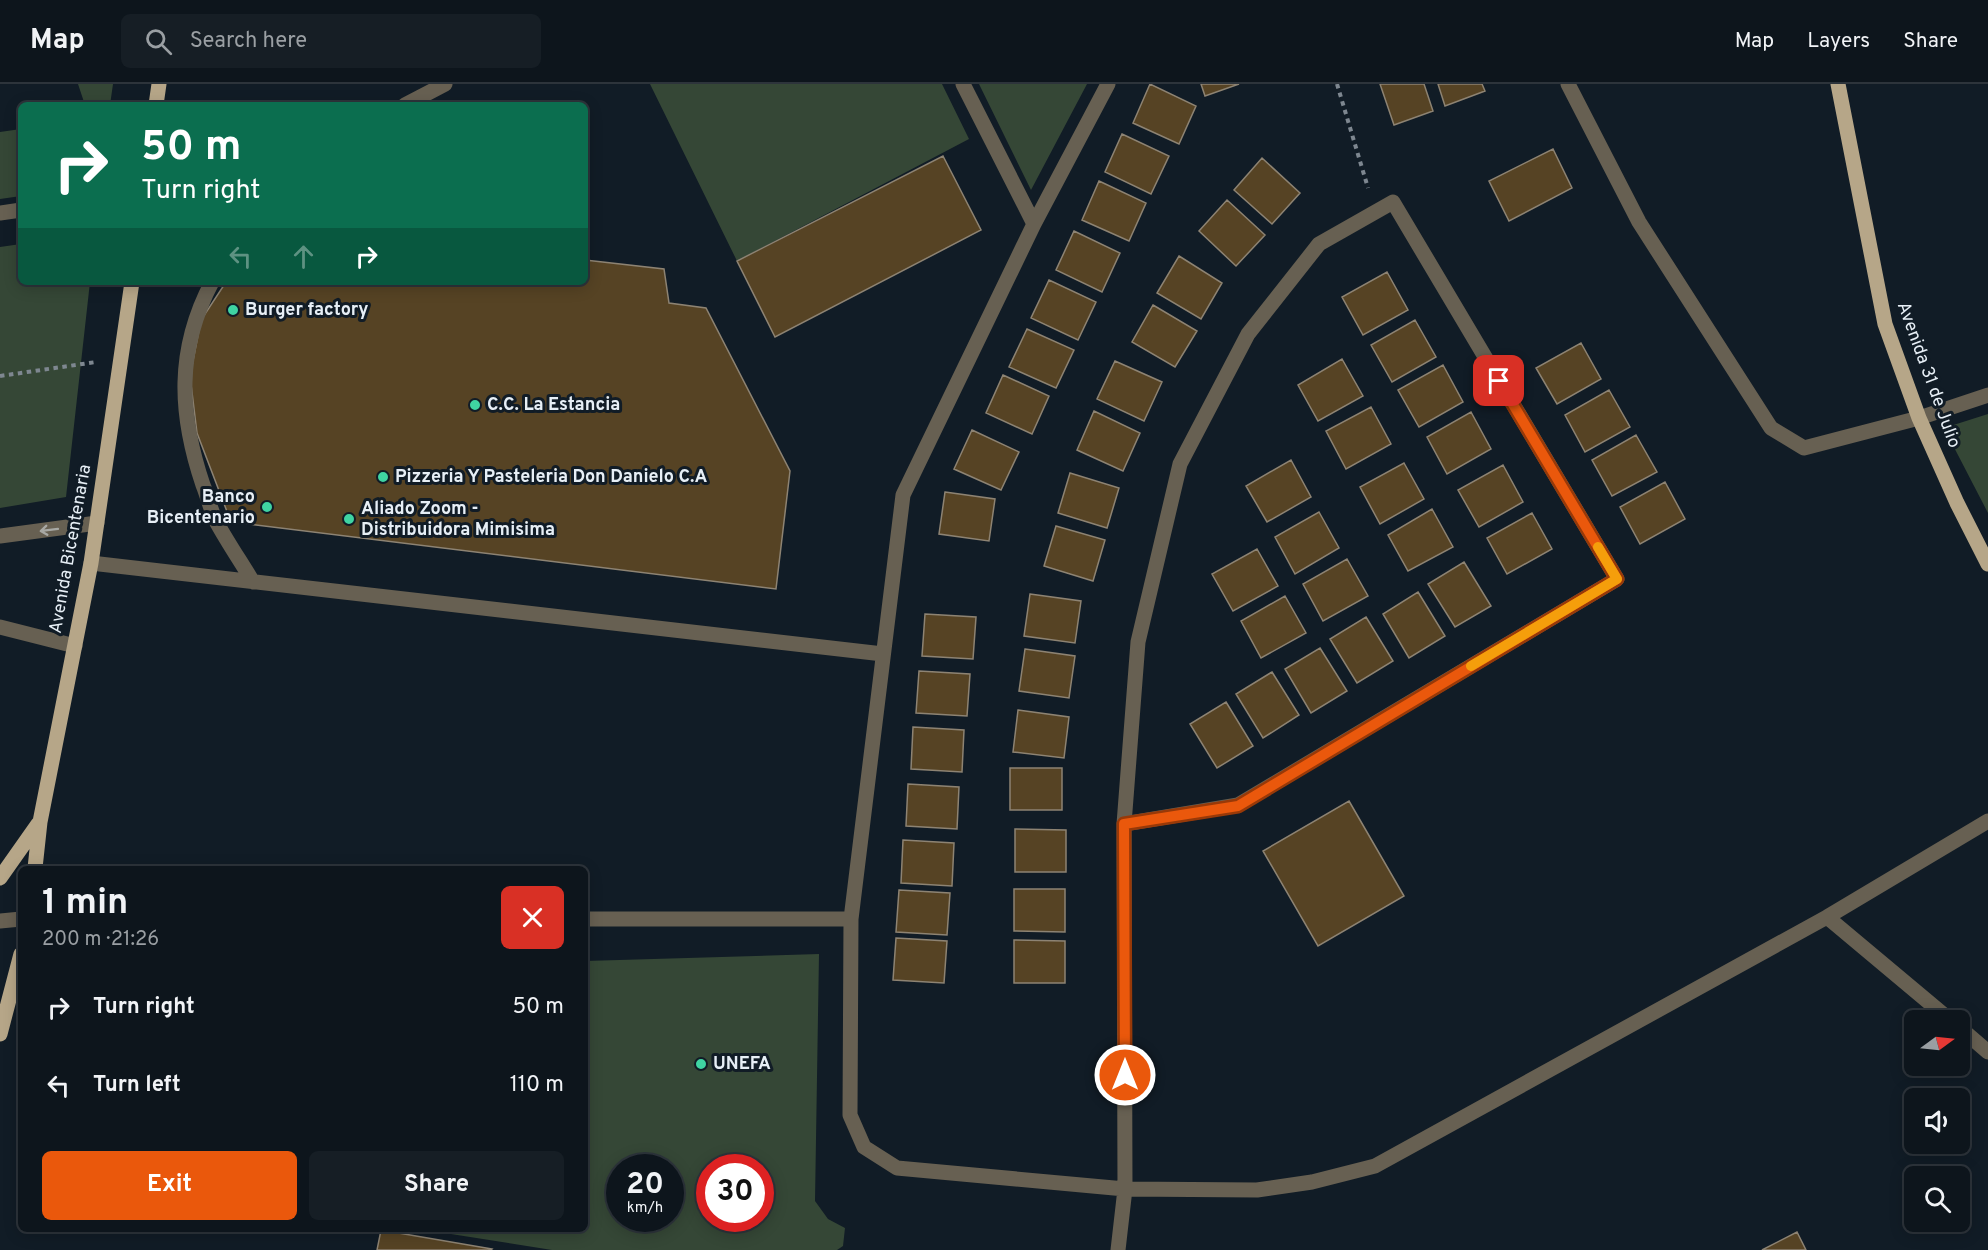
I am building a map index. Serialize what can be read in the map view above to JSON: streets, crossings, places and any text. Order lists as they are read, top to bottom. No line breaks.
{"streets":{"main road":["Avenida 31 de Julio","Avenida Bicentenaria"]},"places":["Burger factory","C.C. La Estancia","Pizzeria Y Pasteleria Don Danielo C.A","Banco Bicentenario","Aliado Zoom - Distribuidora Mimisima","UNEFA"],"north":"right","page":{"header":"Map","search":"Search here","nav":["Map","Layers","Share"],"turn":["50 m","Turn right"],"heading":["1 min","200 m · 21:26"],"list":[{"name":"Turn right","value":"50 m"},{"name":"Turn left","value":"110 m"}],"buttons":["Exit","Share"],"speed":"20 km/h","limit":"30"}}
